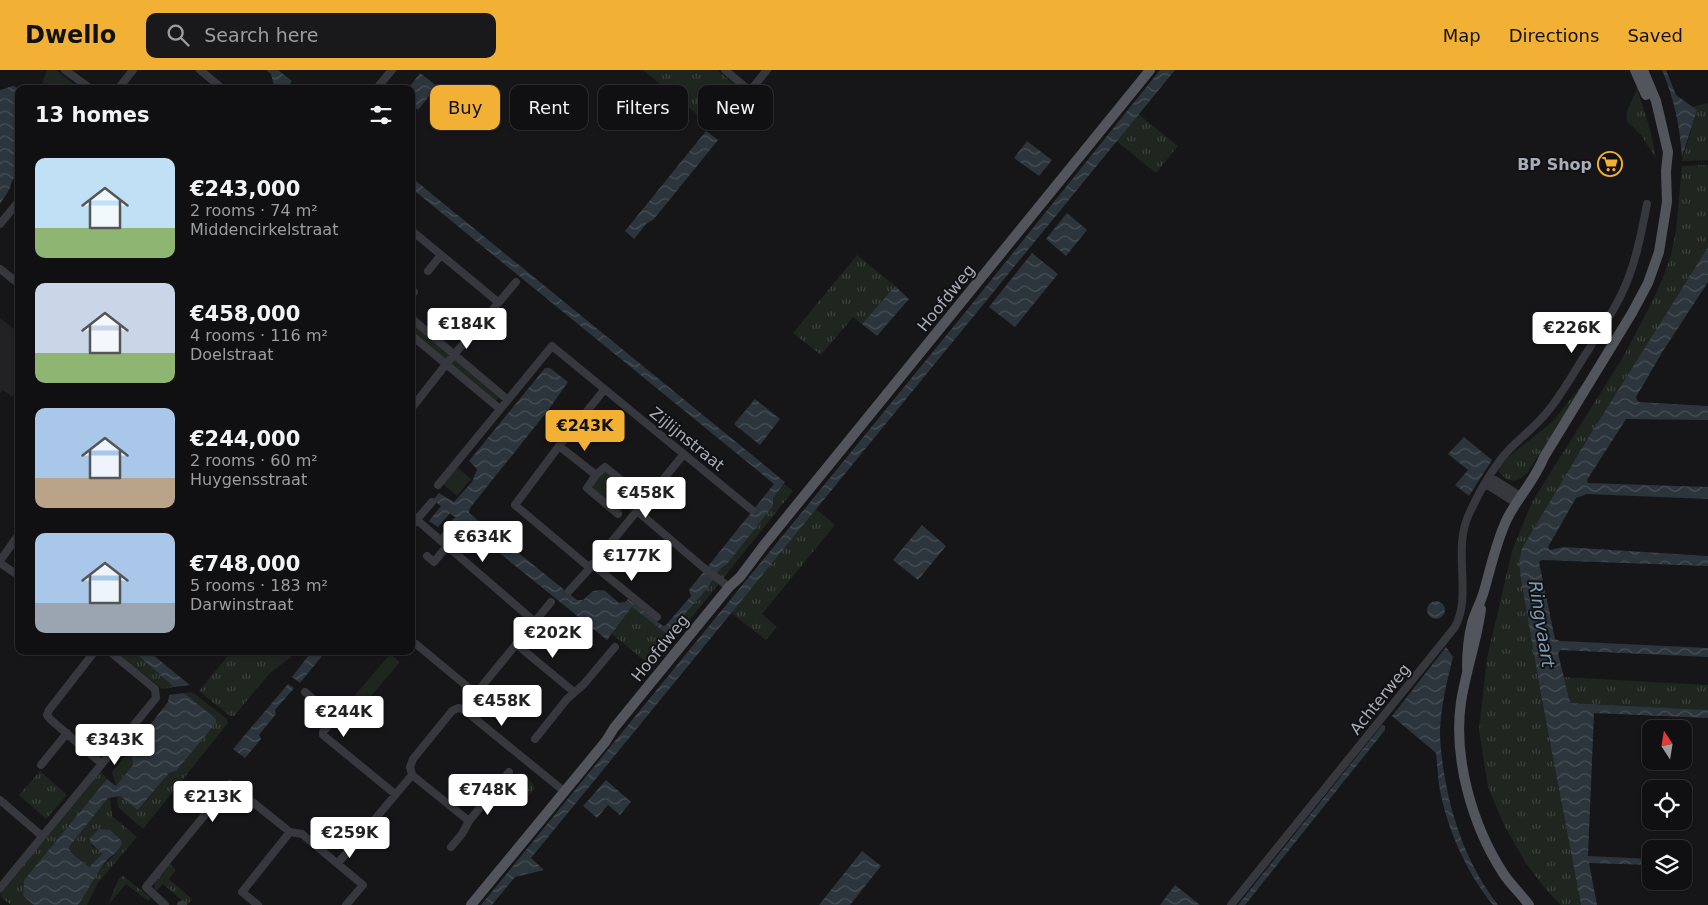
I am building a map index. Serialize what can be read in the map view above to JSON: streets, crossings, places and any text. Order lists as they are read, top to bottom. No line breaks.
{"streets":{"main road":["Hoofdweg"],"street":["Zijlijnstraat","Achterweg"]},"water":["Ringvaart"],"places":{"supermarket":["BP Shop"]},"north":"top","page":{"header":"Dwello","search":"Search here","nav":["Map","Directions","Saved"],"chip":["Buy","Rent","Filters","New"],"heading":"13 homes","list":[{"name":"€243,000","note":"2 rooms · 74 m² · Middencirkelstraat"},{"name":"€458,000","note":"4 rooms · 116 m² · Doelstraat"},{"name":"€244,000","note":"2 rooms · 60 m² · Huygensstraat"},{"name":"€748,000","note":"5 rooms · 183 m² · Darwinstraat"}],"price":["€184K","€226K","€243K","€458K","€634K","€177K","€202K","€458K","€244K","€343K","€748K","€213K","€259K"]}}
